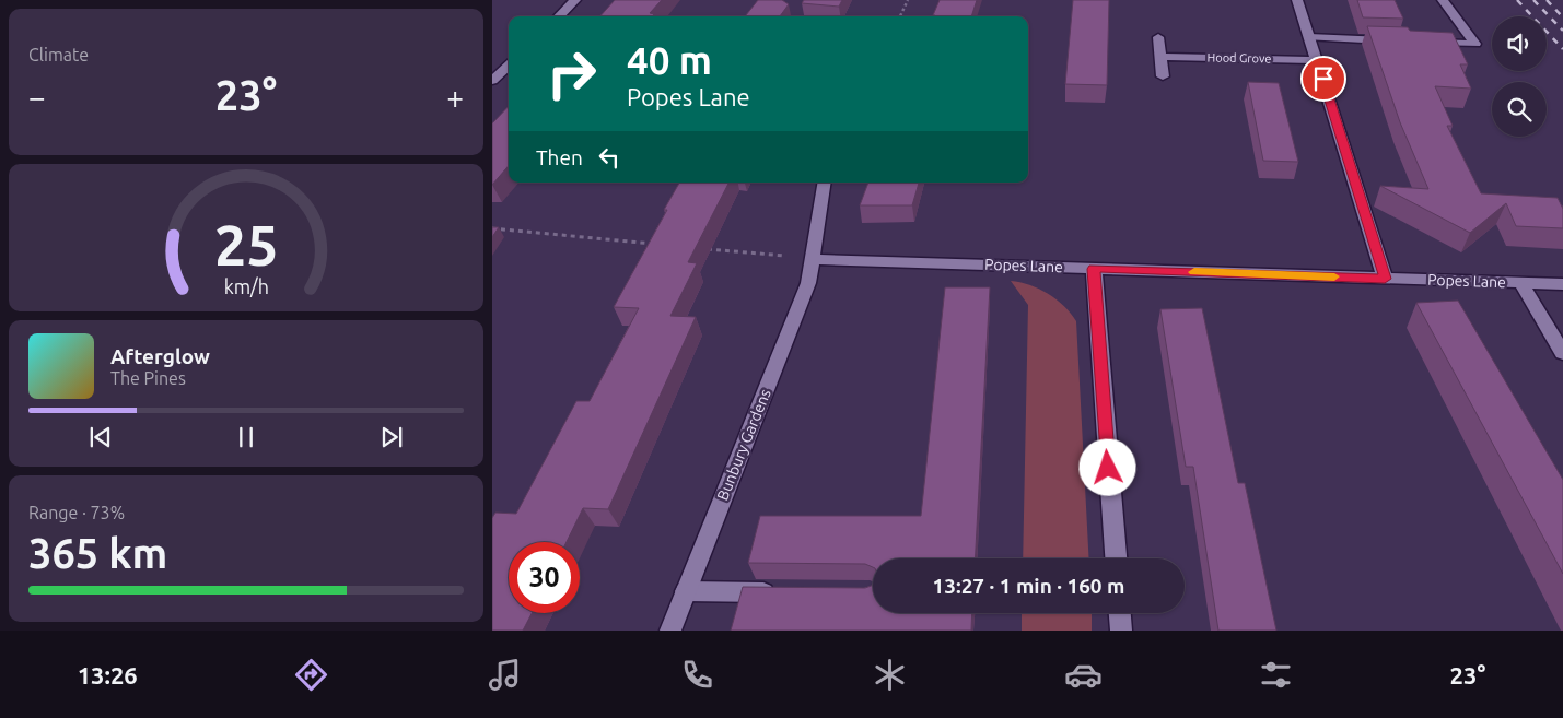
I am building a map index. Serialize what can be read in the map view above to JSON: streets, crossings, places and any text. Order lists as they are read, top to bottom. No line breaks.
{"streets":{"street":["Hood Grove","Popes Lane","Bunbury Gardens"]},"crossings":[["Popes Lane","Bunbury Gardens"]],"page":{"tile":["Climate",["Range · 73%","365 km"]],"turn":["40 m","Popes Lane"],"heat":["−","23°","+"],"then":"Then","song":["Afterglow","The Pines"],"limit":"30","trip":"13:27 · 1 min · 160 m","tabs":["13:26","23°"],"gauge":["25","km/h"]}}
